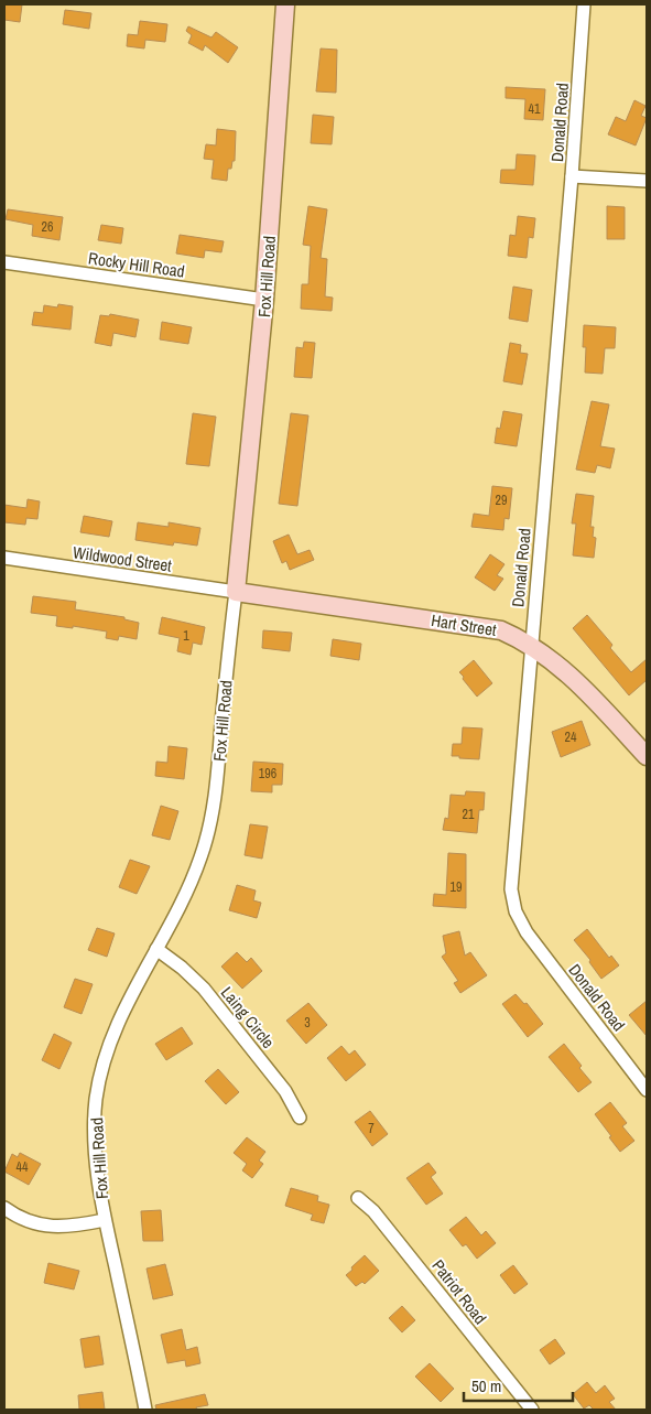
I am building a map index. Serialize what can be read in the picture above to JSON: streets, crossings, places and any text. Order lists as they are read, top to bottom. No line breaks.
{"streets":{"street":["Donald Road","Rocky Hill Road","Fox Hill Road","Wildwood Street","Hart Street","Laing Circle","Patriot Road"]},"crossings":[["Donald Road","Hart Street"],["Rocky Hill Road","Fox Hill Road"],["Fox Hill Road","Wildwood Street"],["Fox Hill Road","Hart Street"],["Fox Hill Road","Laing Circle"],["Wildwood Street","Hart Street"]],"house_numbers":["41","26","29","1","24","196","21","19","3","7","44"],"scale_bar":"50 m"}
